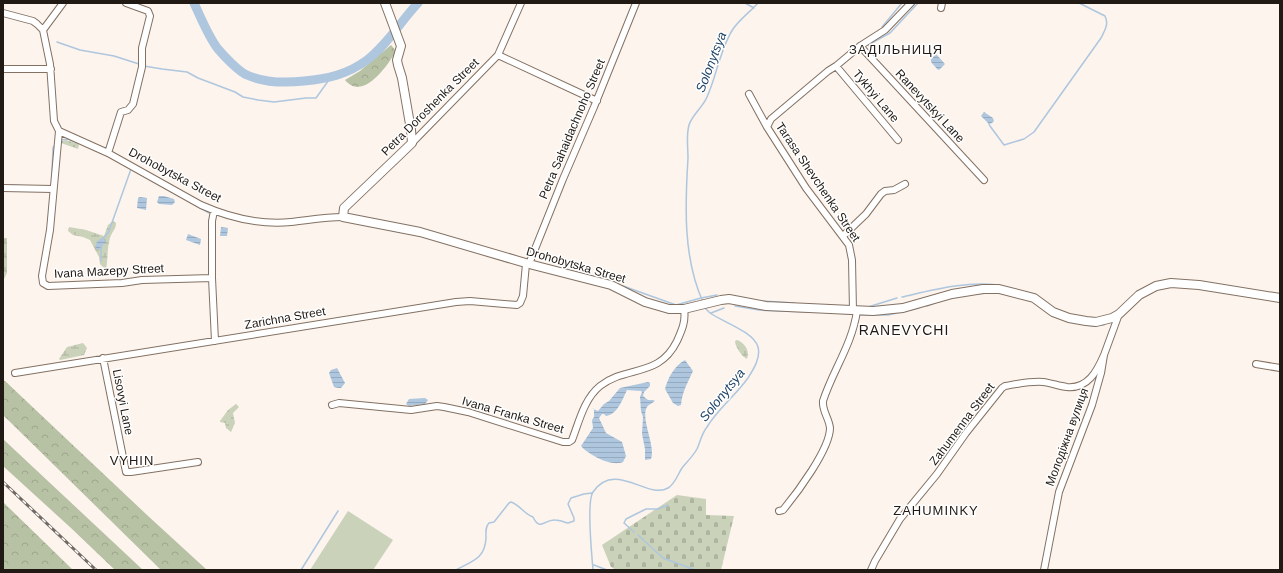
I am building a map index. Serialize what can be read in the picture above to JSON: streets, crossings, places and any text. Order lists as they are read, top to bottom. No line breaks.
{"streets":{"street":["Tykhyi Lane","Ranevytskyi Lane","Petra Doroshenka Street","Petra Sahaidachnoho Street","Drohobytska Street","Tarasa Shevchenka Street","Ivana Mazepy Street","Zarichna Street","Lisovyi Lane","Ivana Franka Street","Zahumenna Street","Молодіжна вулиця"]},"crossings":[["Petra Doroshenka Street","Drohobytska Street"],["Petra Sahaidachnoho Street","Drohobytska Street"],["Petra Sahaidachnoho Street","Zarichna Street"],["Drohobytska Street","Tarasa Shevchenka Street"],["Drohobytska Street","Ivana Mazepy Street"],["Drohobytska Street","Zarichna Street"],["Drohobytska Street","Ivana Franka Street"],["Drohobytska Street","Молодіжна вулиця"],["Zarichna Street","Lisovyi Lane"],["Zahumenna Street","Молодіжна вулиця"]],"districts":["ЗАДІЛЬНИЦЯ","RANEVYCHI","VYHIN","ZAHUMINKY"],"water":["Solonytsya"]}
